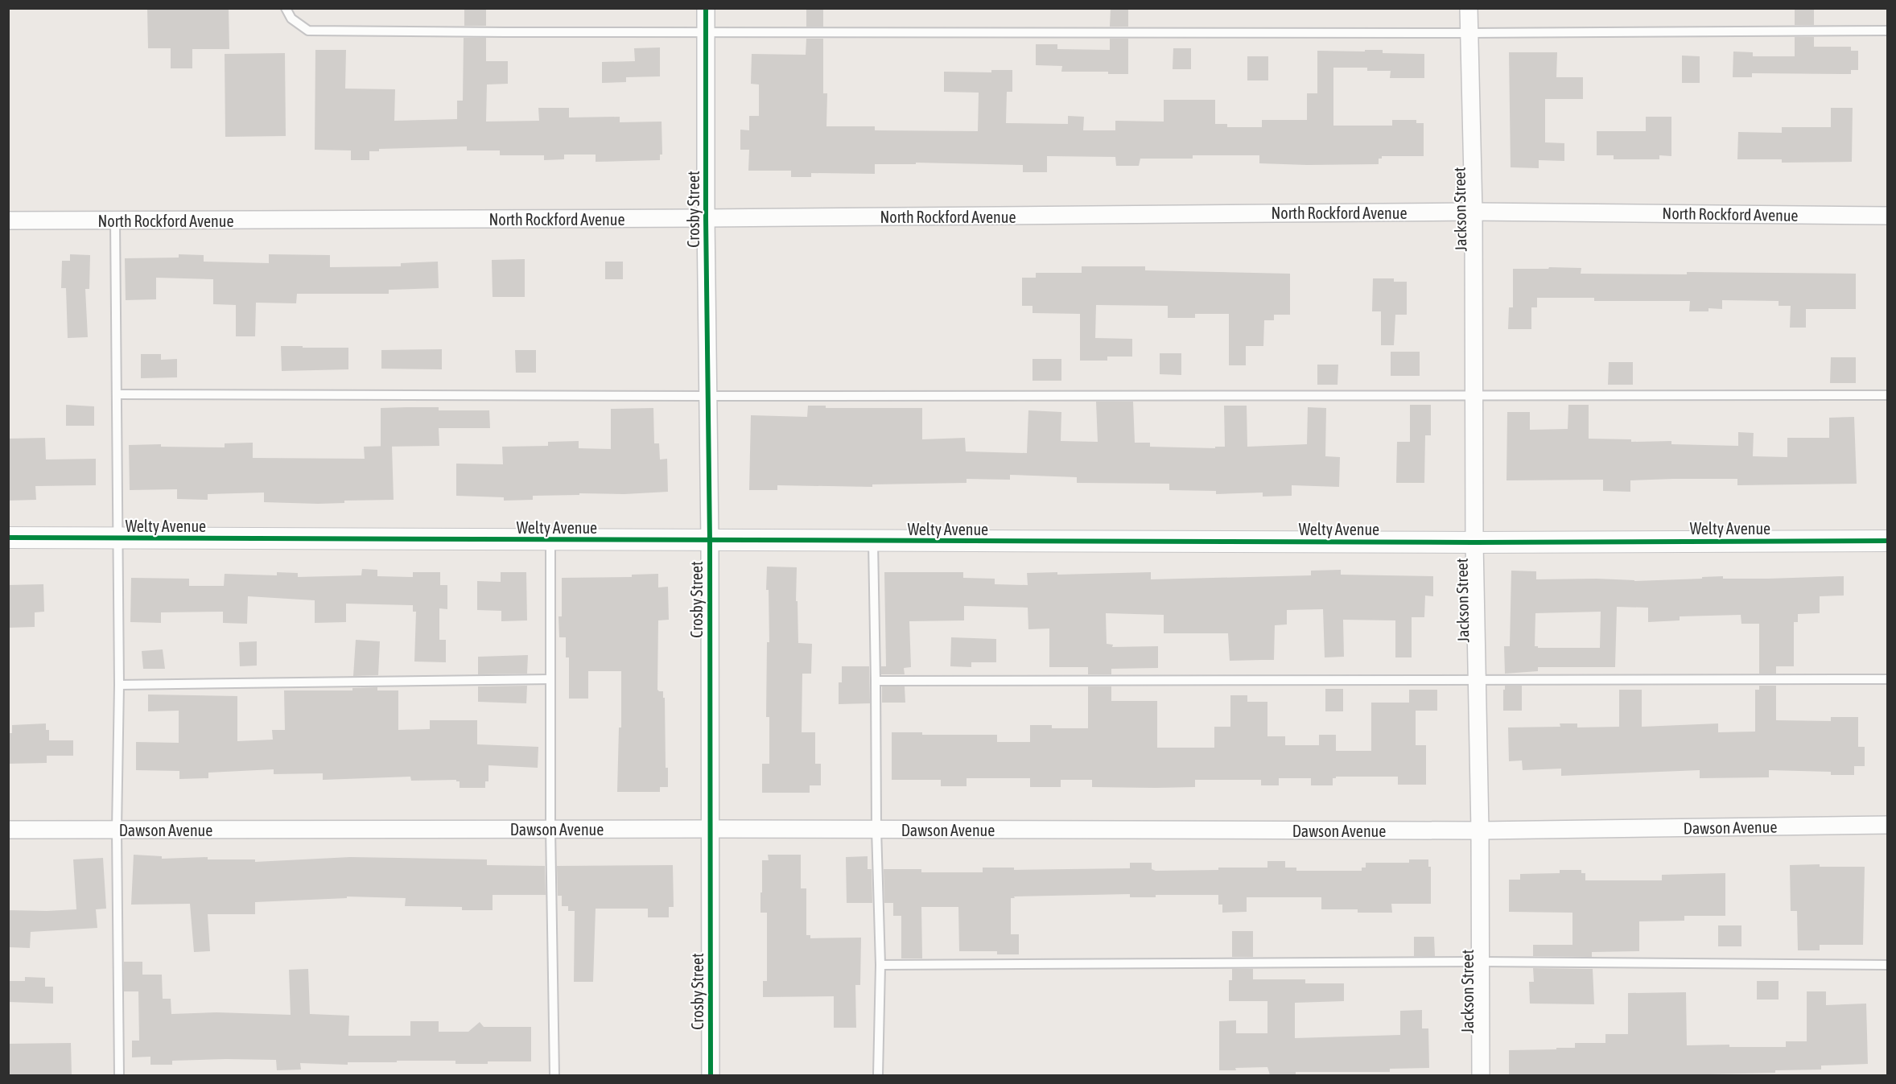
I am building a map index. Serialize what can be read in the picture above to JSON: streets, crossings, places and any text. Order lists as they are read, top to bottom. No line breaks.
{"streets":{"street":["Crosby Street","Jackson Street","North Rockford Avenue","Welty Avenue","Dawson Avenue"]},"crossings":[["Crosby Street","North Rockford Avenue"],["Crosby Street","Welty Avenue"],["Crosby Street","Dawson Avenue"],["Jackson Street","North Rockford Avenue"],["Jackson Street","Welty Avenue"],["Jackson Street","Dawson Avenue"]]}
